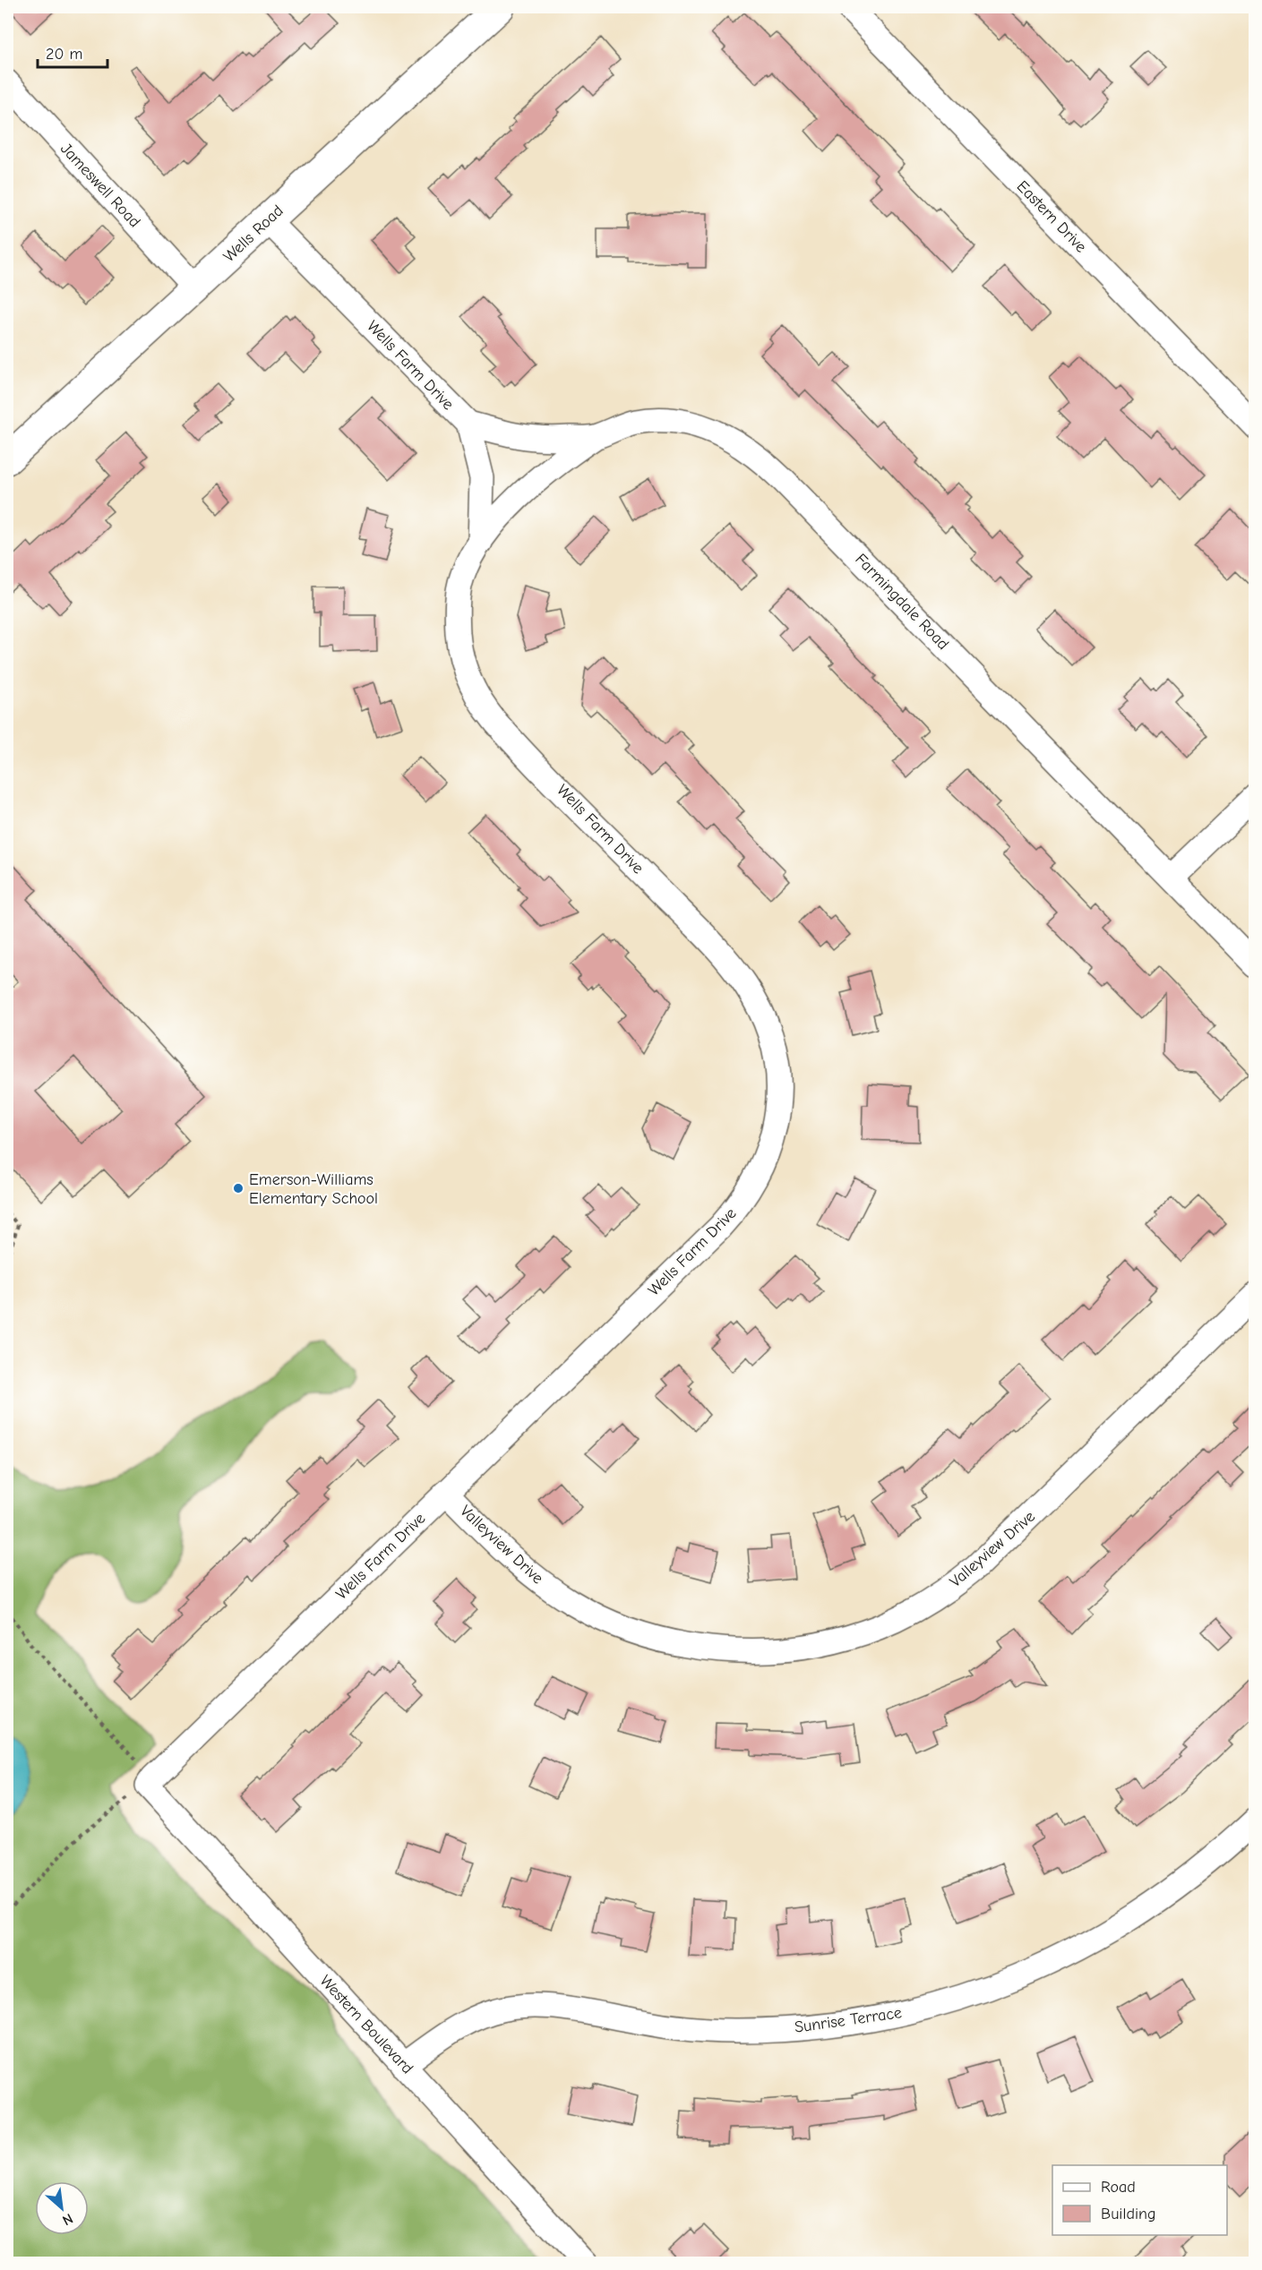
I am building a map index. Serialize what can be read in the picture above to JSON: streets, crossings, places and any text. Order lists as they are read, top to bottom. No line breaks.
{"streets":{"main road":["Wells Road"],"street":["Jameswell Road","Eastern Drive","Wells Farm Drive","Farmingdale Road","Valleyview Drive","Sunrise Terrace","Western Boulevard"]},"crossings":[["Jameswell Road","Wells Road"],["Wells Road","Wells Farm Drive"],["Wells Farm Drive","Farmingdale Road"],["Wells Farm Drive","Valleyview Drive"],["Wells Farm Drive","Western Boulevard"],["Sunrise Terrace","Western Boulevard"]],"places":["Emerson-Williams Elementary School"],"legend":["Road","Building"],"scale_bar":"20 m","north":"bottom right"}
